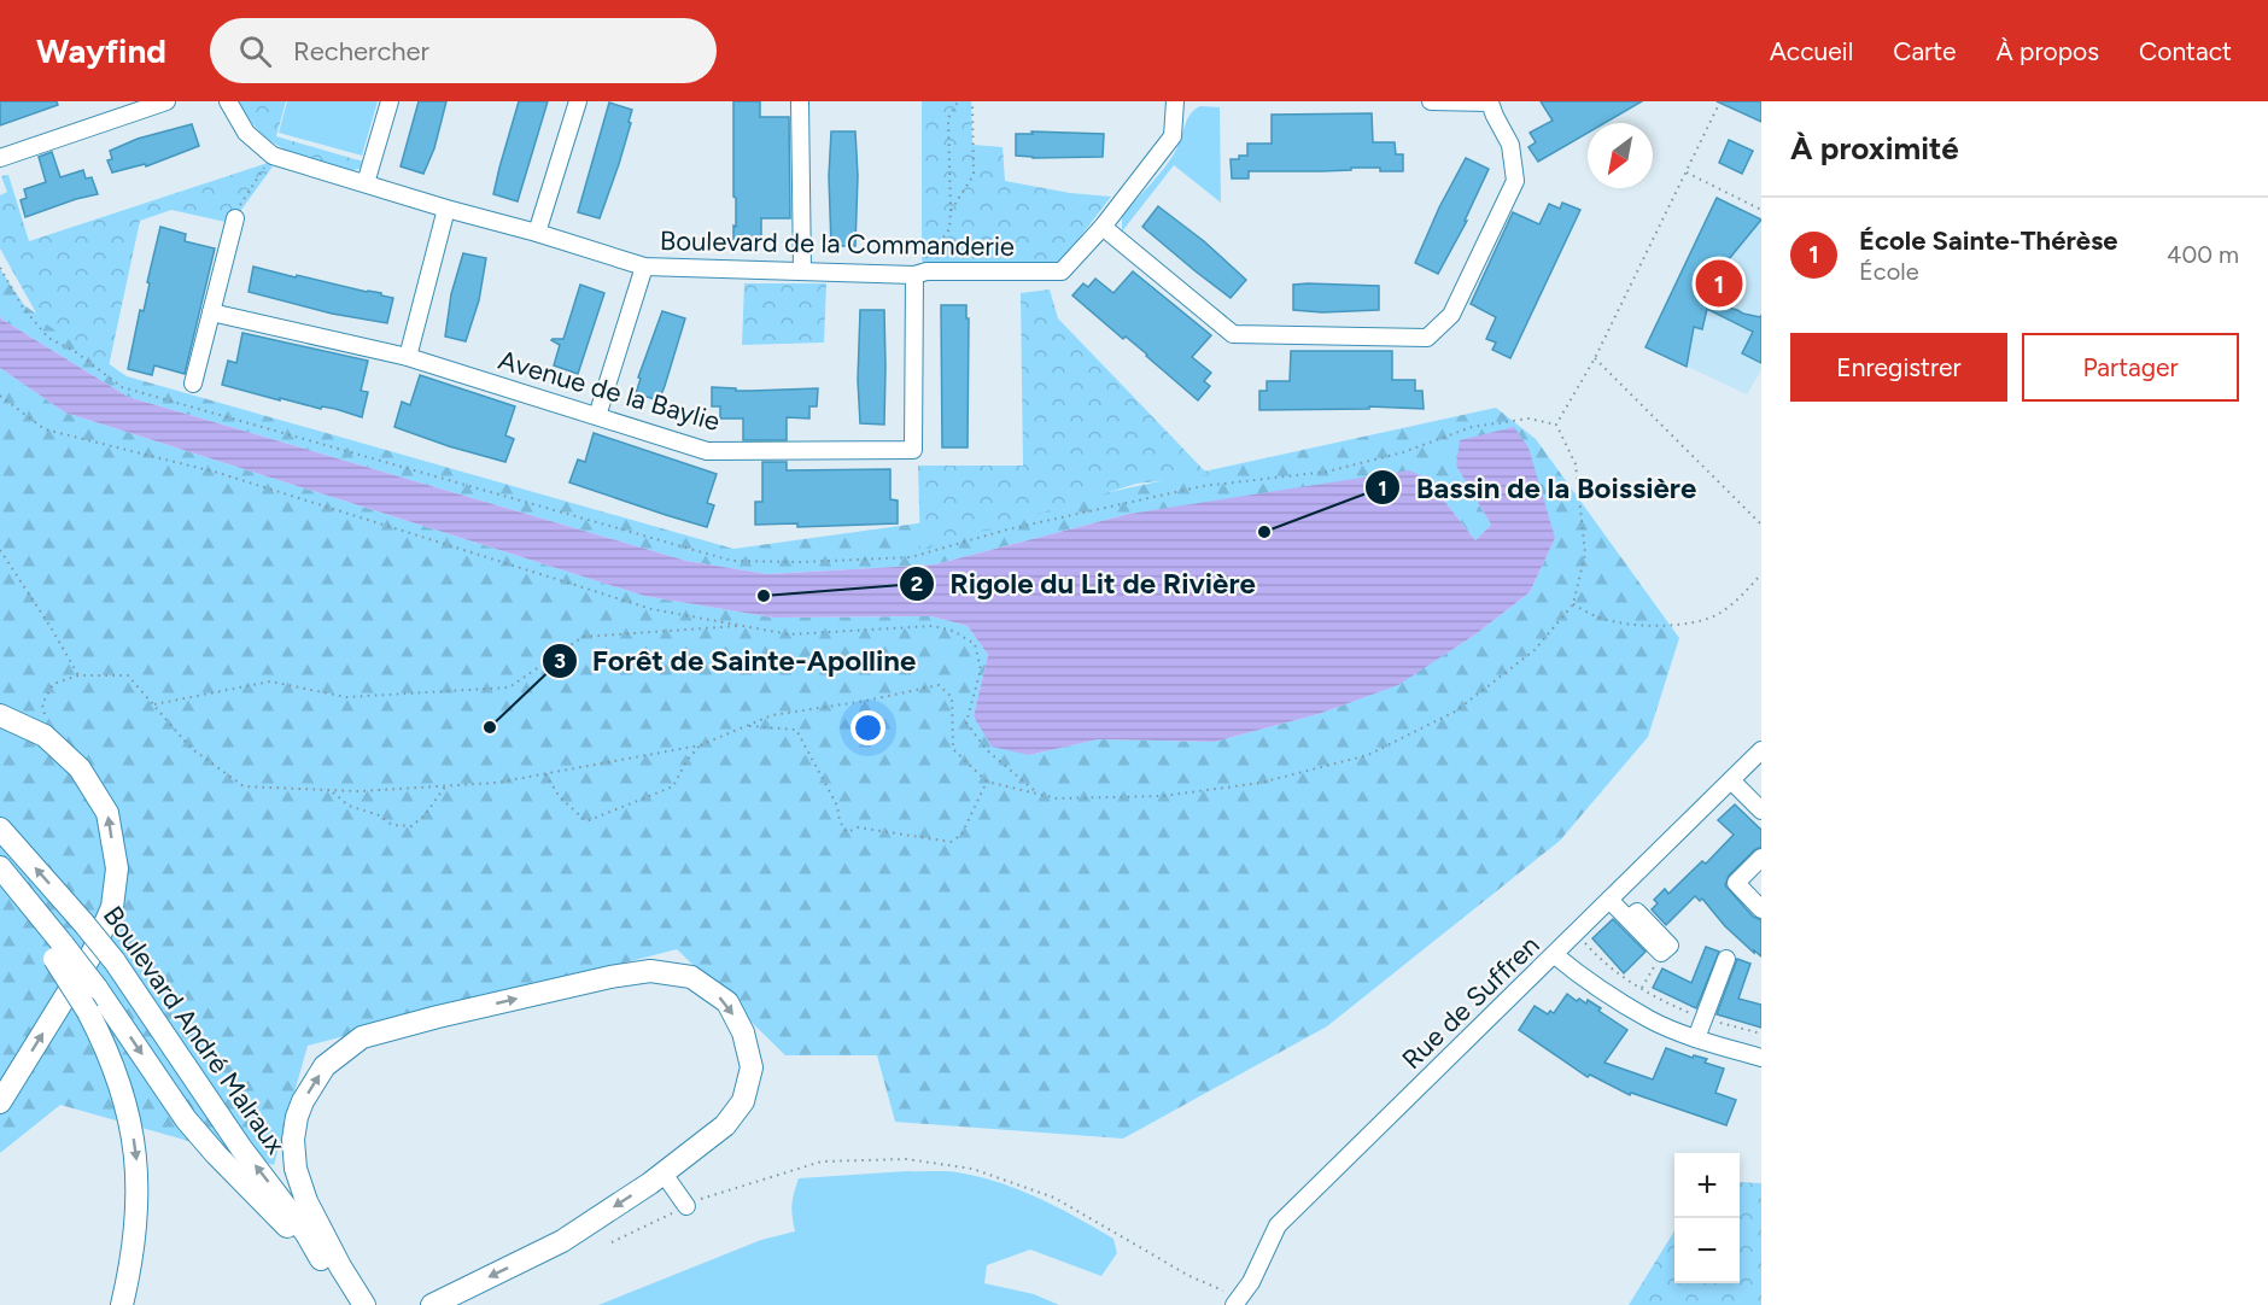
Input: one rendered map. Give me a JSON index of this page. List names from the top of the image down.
{
  "streets": {
    "main road": ["Boulevard André Malraux"],
    "street": ["Boulevard de la Commanderie", "Avenue de la Baylie", "Rue de Suffren"]
  },
  "crossings": [
    ["Boulevard de la Commanderie", "Avenue de la Baylie"]
  ],
  "places": ["Bassin de la Boissière", "Rigole du Lit de Rivière", "Forêt de Sainte-Apolline"],
  "north": "bottom left",
  "page": {
    "header": "Wayfind",
    "search": "Rechercher",
    "nav": [
      "Accueil",
      "Carte",
      "À propos",
      "Contact"
    ],
    "heading": "À proximité",
    "list": [
      {
        "mark": "1",
        "name": "École Sainte-Thérèse",
        "note": "École",
        "value": "400 m"
      }
    ],
    "pins": "1",
    "buttons": ["Enregistrer", "Partager"],
    "map_buttons": ["+", "−"]
  }
}
